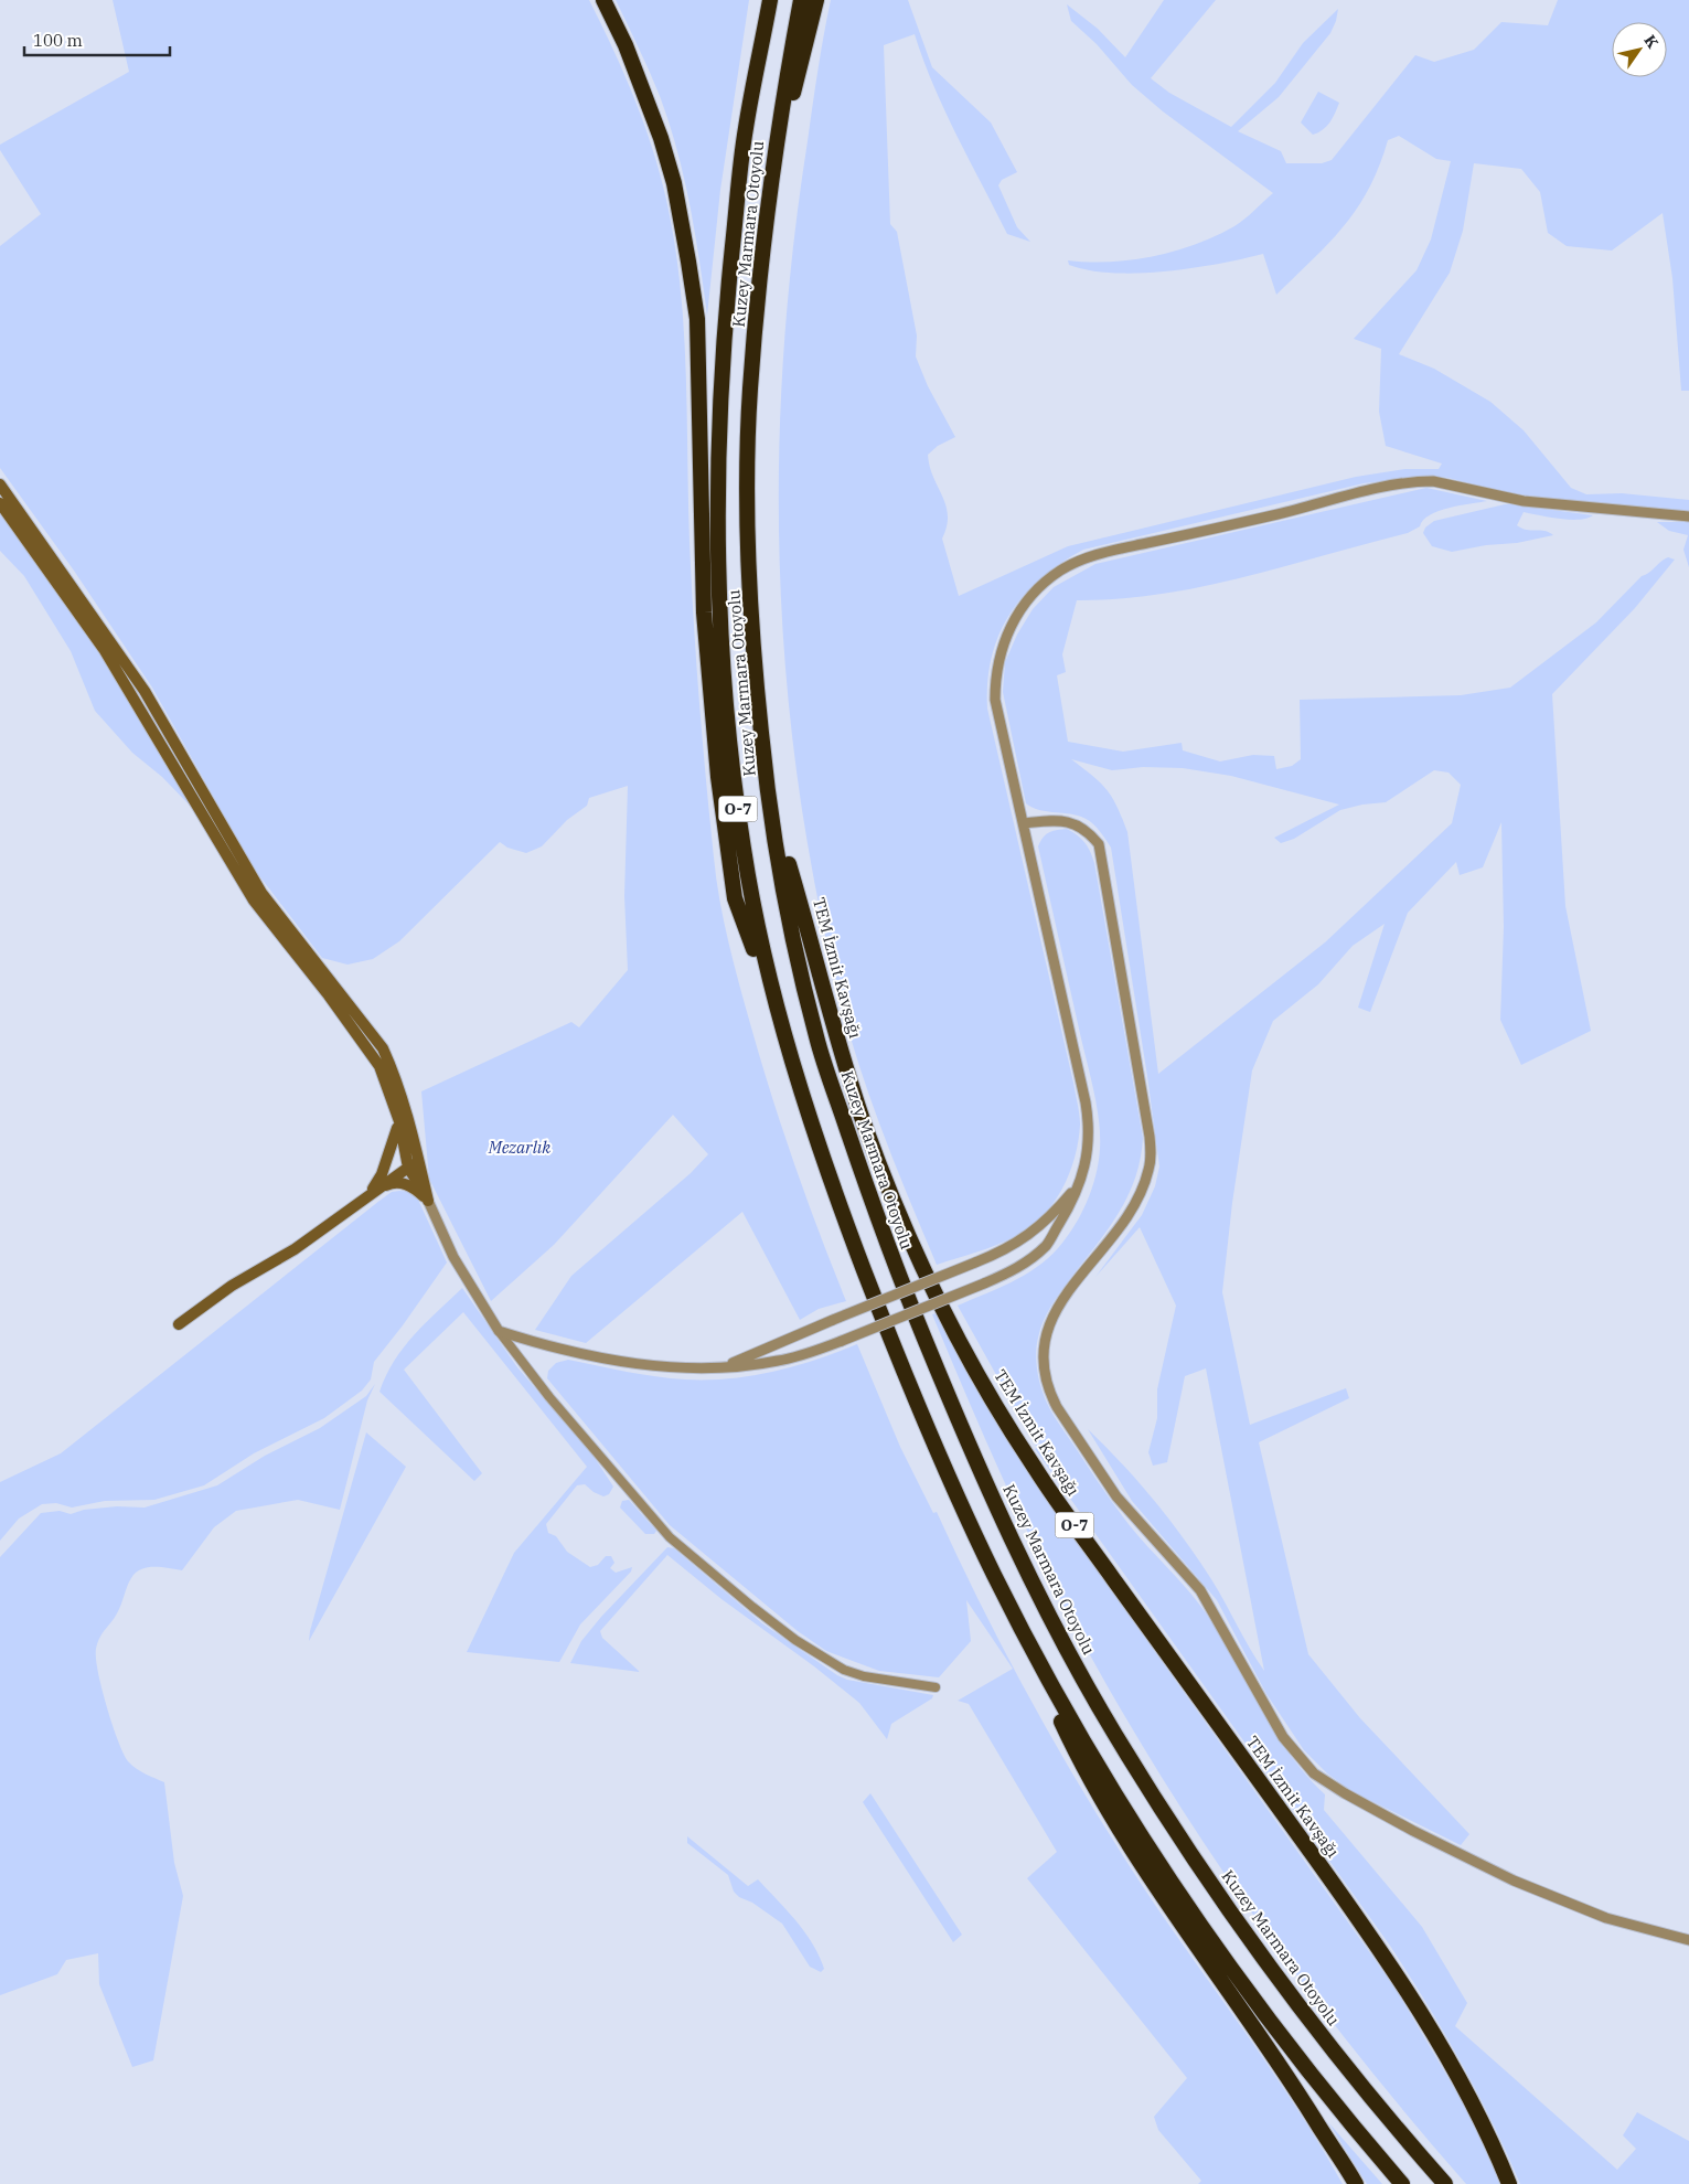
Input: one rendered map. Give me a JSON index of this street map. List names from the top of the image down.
{
  "streets": {
    "highway": ["Kuzey Marmara Otoyolu", "O-7", "TEM İzmit Kavşağı"]
  },
  "crossings": [
    ["Kuzey Marmara Otoyolu", "O-7"],
    ["Kuzey Marmara Otoyolu", "TEM İzmit Kavşağı"]
  ],
  "parks": ["Mezarlık"],
  "scale_bar": "100 m",
  "north": "top right"
}
